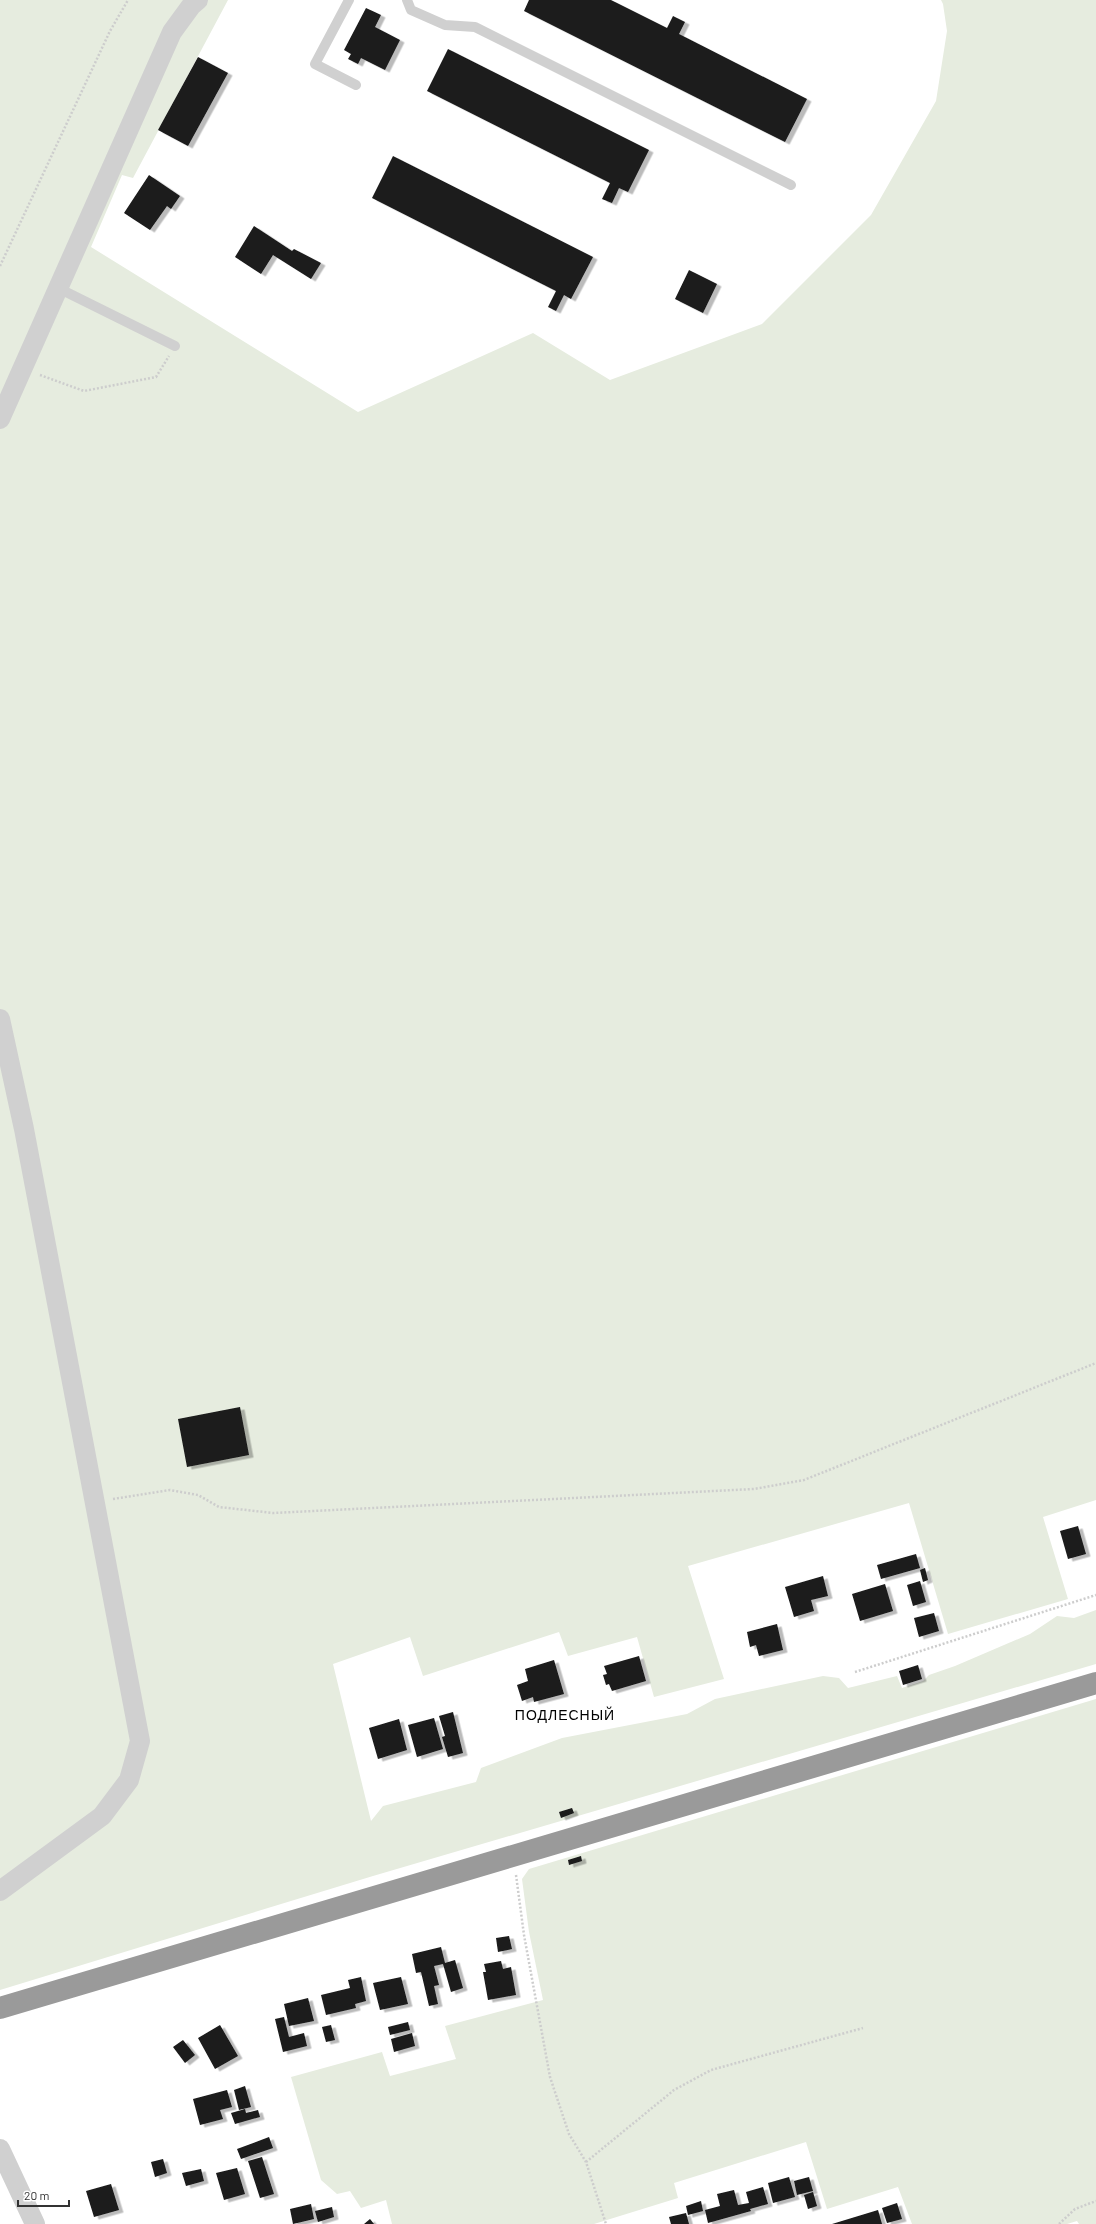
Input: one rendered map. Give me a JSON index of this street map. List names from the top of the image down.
{
  "districts": ["ПОДЛЕСНЫЙ"],
  "scale_bar": "20 m"
}
